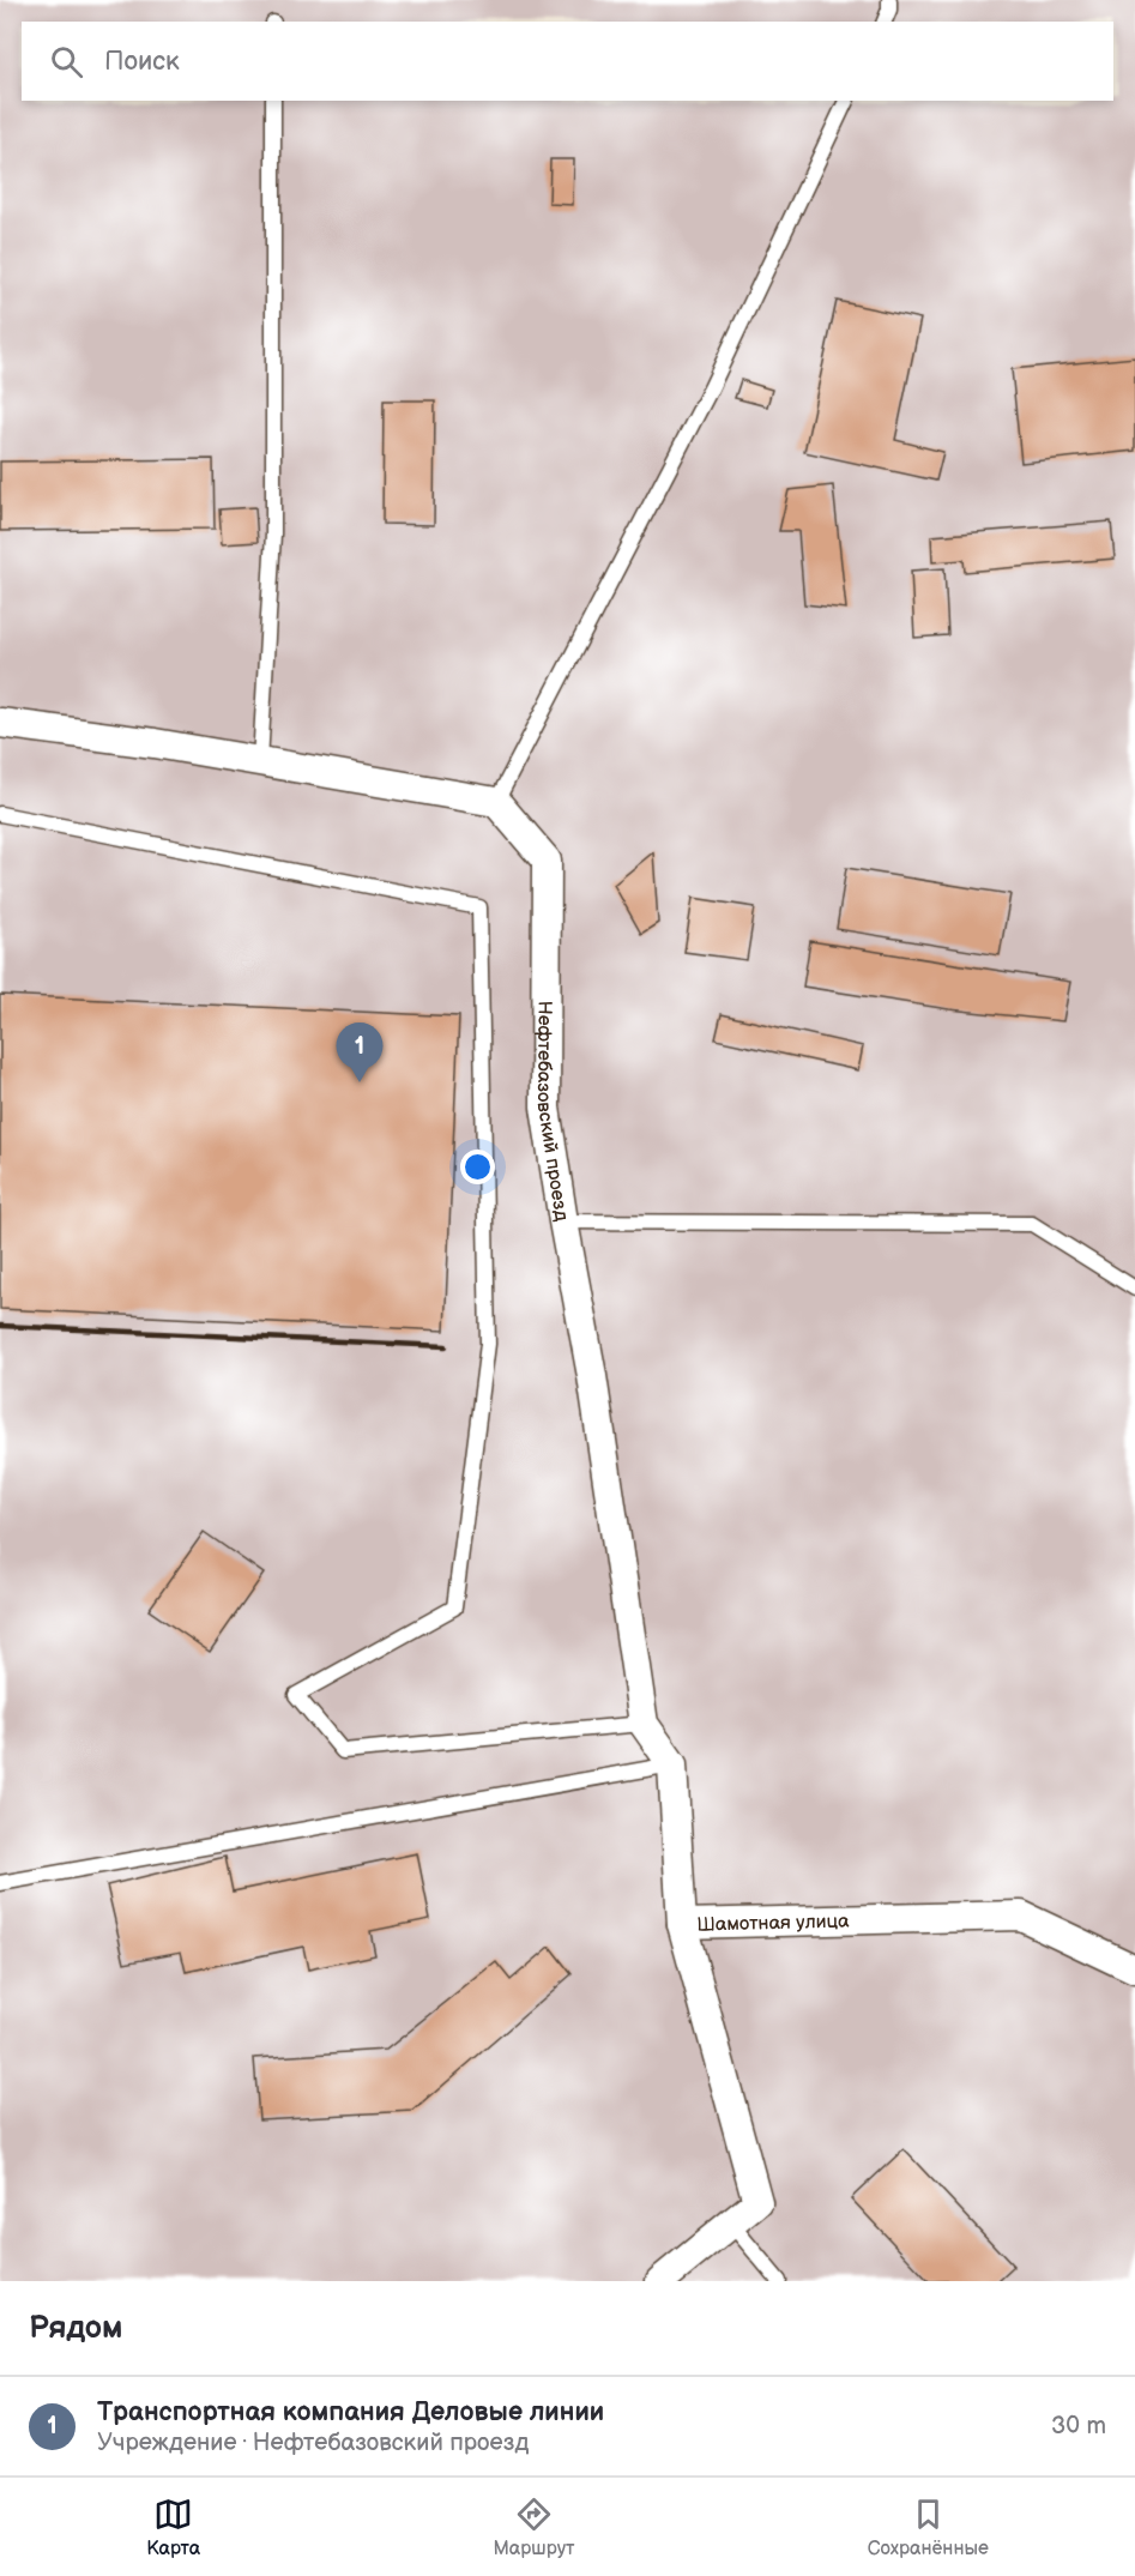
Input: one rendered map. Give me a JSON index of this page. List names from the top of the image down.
{
  "streets": {
    "street": ["Нефтебазовский проезд", "Шамотная улица"]
  },
  "page": {
    "search": "Поиск",
    "pins": "1",
    "heading": "Рядом",
    "list": [
      {
        "mark": "1",
        "name": "Транспортная компания Деловые линии",
        "note": "Учреждение · Нефтебазовский проезд",
        "value": "30 m"
      }
    ],
    "nav": ["Карта", "Маршрут", "Сохранённые"]
  }
}
